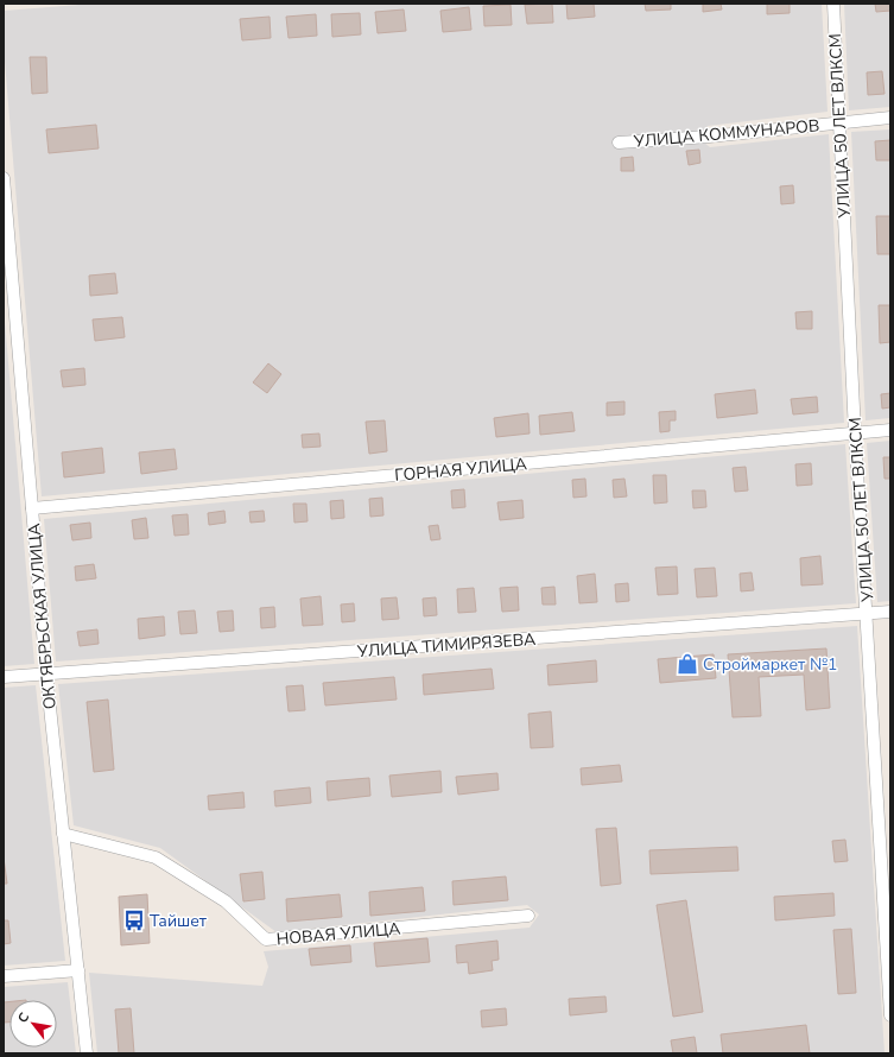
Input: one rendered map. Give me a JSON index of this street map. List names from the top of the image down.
{
  "streets": {
    "street": [
      "УЛИЦА 50 ЛЕТ ВЛКСМ",
      "УЛИЦА КОММУНАРОВ",
      "ГОРНАЯ УЛИЦА",
      "ОКТЯБРЬСКАЯ УЛИЦА",
      "УЛИЦА ТИМИРЯЗЕВА",
      "НОВАЯ УЛИЦА"
    ]
  },
  "crossings": [
    ["УЛИЦА 50 ЛЕТ ВЛКСМ", "УЛИЦА КОММУНАРОВ"],
    ["УЛИЦА 50 ЛЕТ ВЛКСМ", "ГОРНАЯ УЛИЦА"],
    ["УЛИЦА 50 ЛЕТ ВЛКСМ", "УЛИЦА ТИМИРЯЗЕВА"],
    ["ГОРНАЯ УЛИЦА", "ОКТЯБРЬСКАЯ УЛИЦА"],
    ["ОКТЯБРЬСКАЯ УЛИЦА", "УЛИЦА ТИМИРЯЗЕВА"],
    ["ОКТЯБРЬСКАЯ УЛИЦА", "НОВАЯ УЛИЦА"]
  ],
  "places": {
    "shop": ["Строймаркет №1"],
    "bus stop": ["Тайшет"]
  },
  "north": "top left"
}
